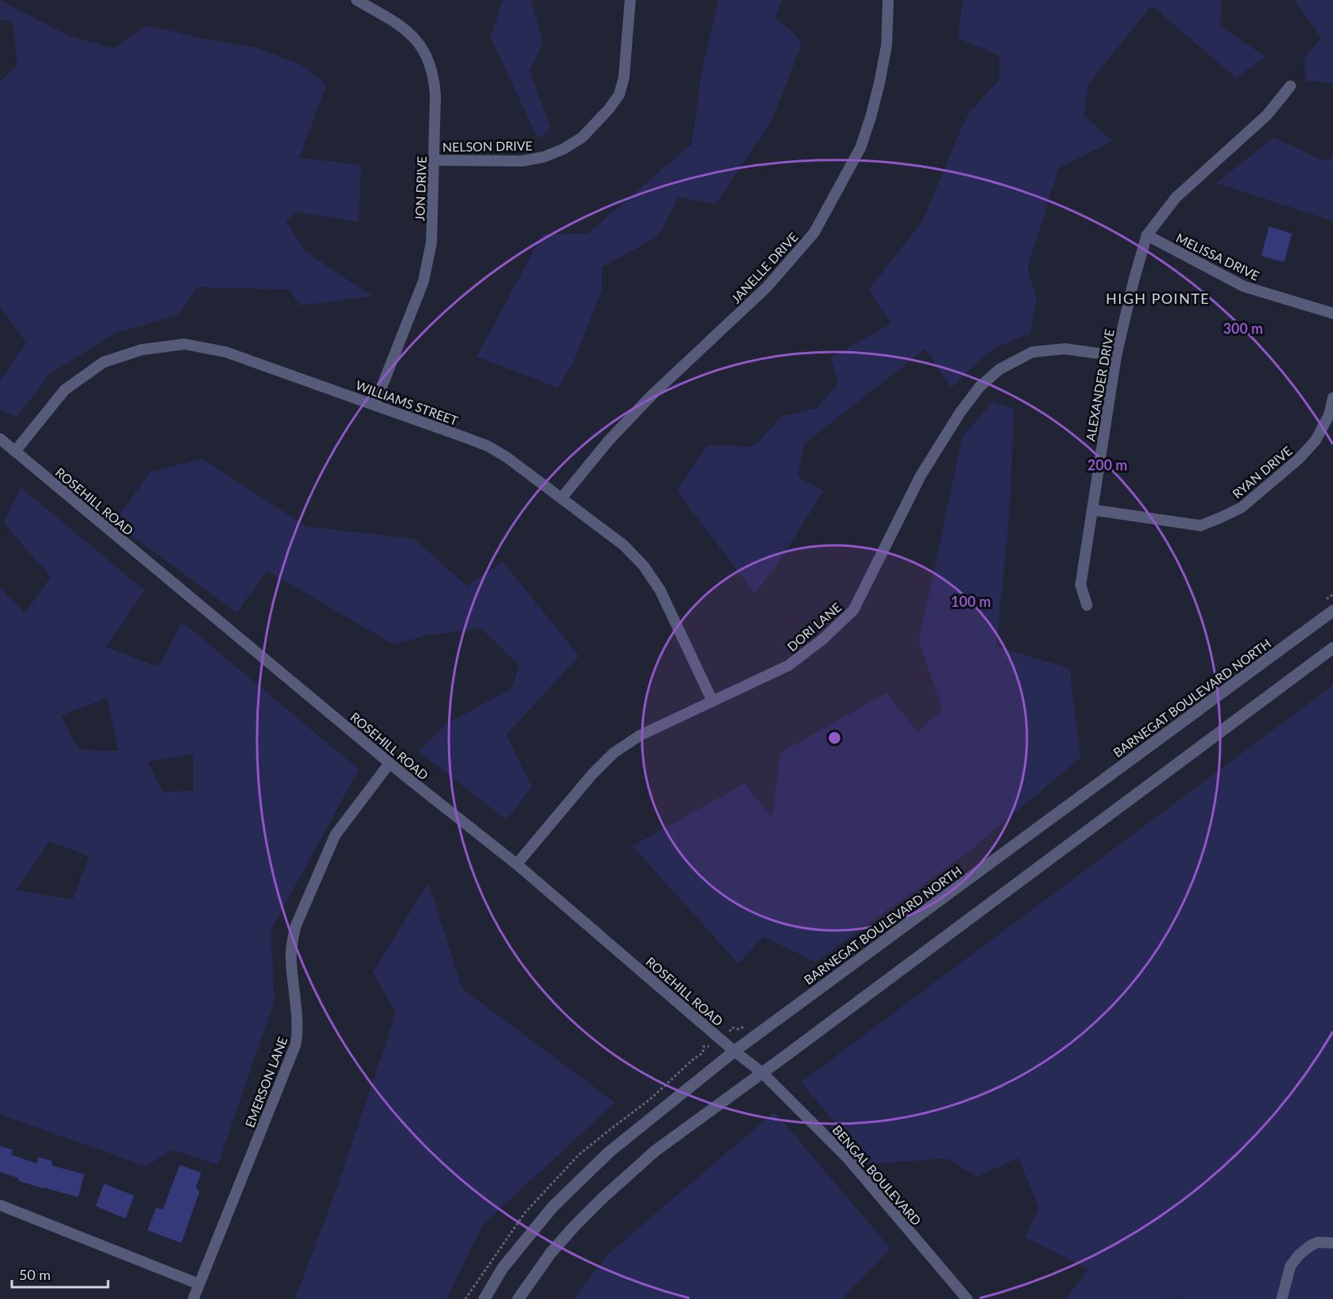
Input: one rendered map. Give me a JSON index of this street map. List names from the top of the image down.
{
  "streets": {
    "street": [
      "NELSON DRIVE",
      "JON DRIVE",
      "MELISSA DRIVE",
      "JANELLE DRIVE",
      "ALEXANDER DRIVE",
      "WILLIAMS STREET",
      "RYAN DRIVE",
      "ROSEHILL ROAD",
      "DORI LANE",
      "BARNEGAT BOULEVARD NORTH",
      "EMERSON LANE",
      "BENGAL BOULEVARD"
    ]
  },
  "crossings": [
    ["NELSON DRIVE", "JON DRIVE"],
    ["JON DRIVE", "WILLIAMS STREET"],
    ["MELISSA DRIVE", "ALEXANDER DRIVE"],
    ["JANELLE DRIVE", "WILLIAMS STREET"],
    ["ALEXANDER DRIVE", "RYAN DRIVE"],
    ["ALEXANDER DRIVE", "DORI LANE"],
    ["WILLIAMS STREET", "ROSEHILL ROAD"],
    ["WILLIAMS STREET", "DORI LANE"],
    ["ROSEHILL ROAD", "DORI LANE"],
    ["ROSEHILL ROAD", "BARNEGAT BOULEVARD NORTH"],
    ["ROSEHILL ROAD", "EMERSON LANE"],
    ["ROSEHILL ROAD", "BENGAL BOULEVARD"]
  ],
  "districts": ["HIGH POINTE"],
  "scale_bar": "50 m",
  "rings": ["300 m", "200 m", "100 m"]
}
